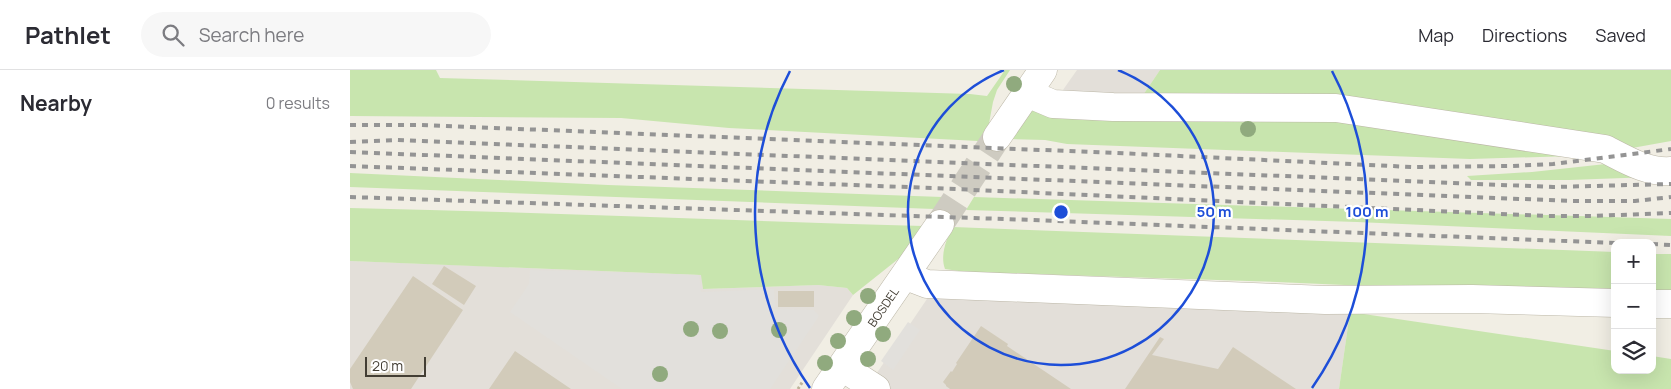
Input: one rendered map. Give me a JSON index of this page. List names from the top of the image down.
{
  "streets": {
    "street": ["BOSDEL"]
  },
  "scale_bar": "20 m",
  "page": {
    "header": "Pathlet",
    "search": "Search here",
    "nav": ["Map", "Directions", "Saved"],
    "heading": ["Nearby", "0 results"],
    "map_buttons": ["+", "−"],
    "scale": "20 m"
  },
  "rings": ["50 m", "100 m"]
}
